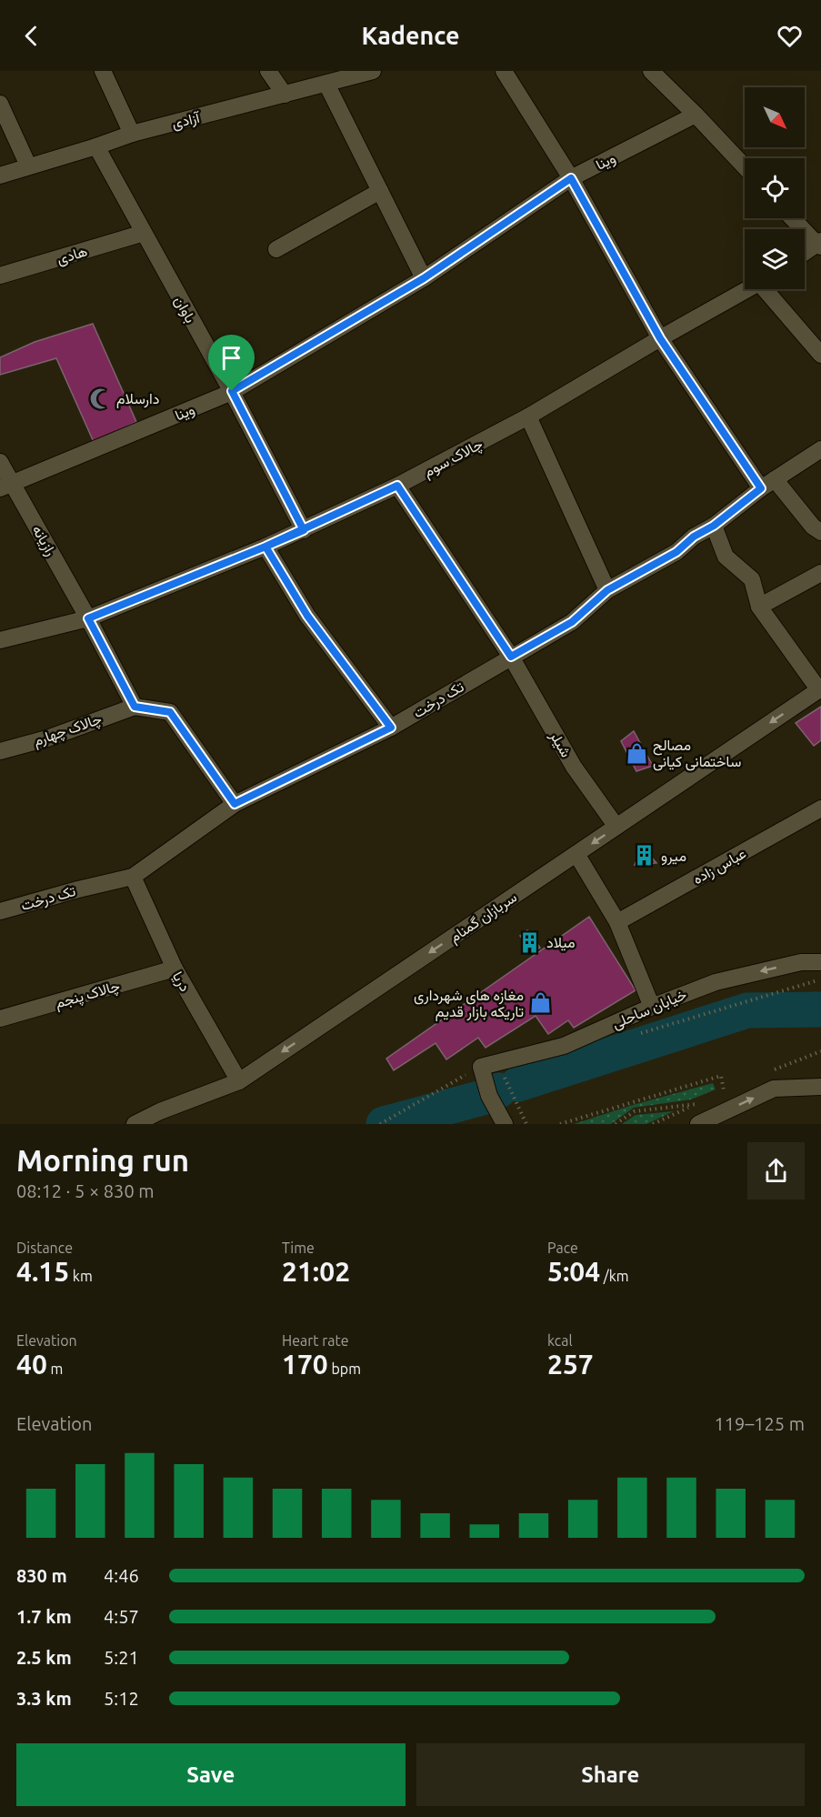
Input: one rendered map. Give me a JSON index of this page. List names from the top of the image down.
{
  "streets": {
    "street": [
      "آزادی",
      "وینا",
      "هادی",
      "باوان",
      "چالاک سوم",
      "رازیانه",
      "تک درخت",
      "چالاک چهارم",
      "شیلر",
      "عباس زاده",
      "سربازان گمنام",
      "دریا",
      "چالاک پنجم",
      "خیابان ساحلی"
    ]
  },
  "crossings": [
    ["آزادی", "باوان"],
    ["وینا", "باوان"],
    ["وینا", "رازیانه"],
    ["هادی", "باوان"],
    ["باوان", "چالاک سوم"],
    ["چالاک سوم", "رازیانه"],
    ["چالاک سوم", "شیلر"],
    ["رازیانه", "چالاک چهارم"],
    ["تک درخت", "شیلر"],
    ["تک درخت", "دریا"],
    ["شیلر", "سربازان گمنام"],
    ["سربازان گمنام", "دریا"],
    ["دریا", "چالاک پنجم"]
  ],
  "one_way": ["سربازان گمنام"],
  "places": {
    "mosque": ["دارسلام"],
    "shop": ["مصالح ساختمانی کیانی", "مغازه های شهرداری تاریکه بازار قدیم"],
    "building": ["میرو", "میلاد"]
  },
  "north": "bottom right",
  "page": {
    "header": "Kadence",
    "heading": ["Morning run", "08:12 · 5 × 830 m"],
    "stats": [
      ["Distance", "4.15 km"],
      ["Time", "21:02"],
      ["Pace", "5:04 /km"],
      ["Elevation", "40 m"],
      ["Heart rate", "170 bpm"],
      ["kcal", "257"]
    ],
    "chart": ["Elevation", "119–125 m"],
    "list": [
      {
        "name": "830 m",
        "note": "4:46"
      },
      {
        "name": "1.7 km",
        "note": "4:57"
      },
      {
        "name": "2.5 km",
        "note": "5:21"
      },
      {
        "name": "3.3 km",
        "note": "5:12"
      }
    ],
    "buttons": ["Save", "Share"]
  }
}
